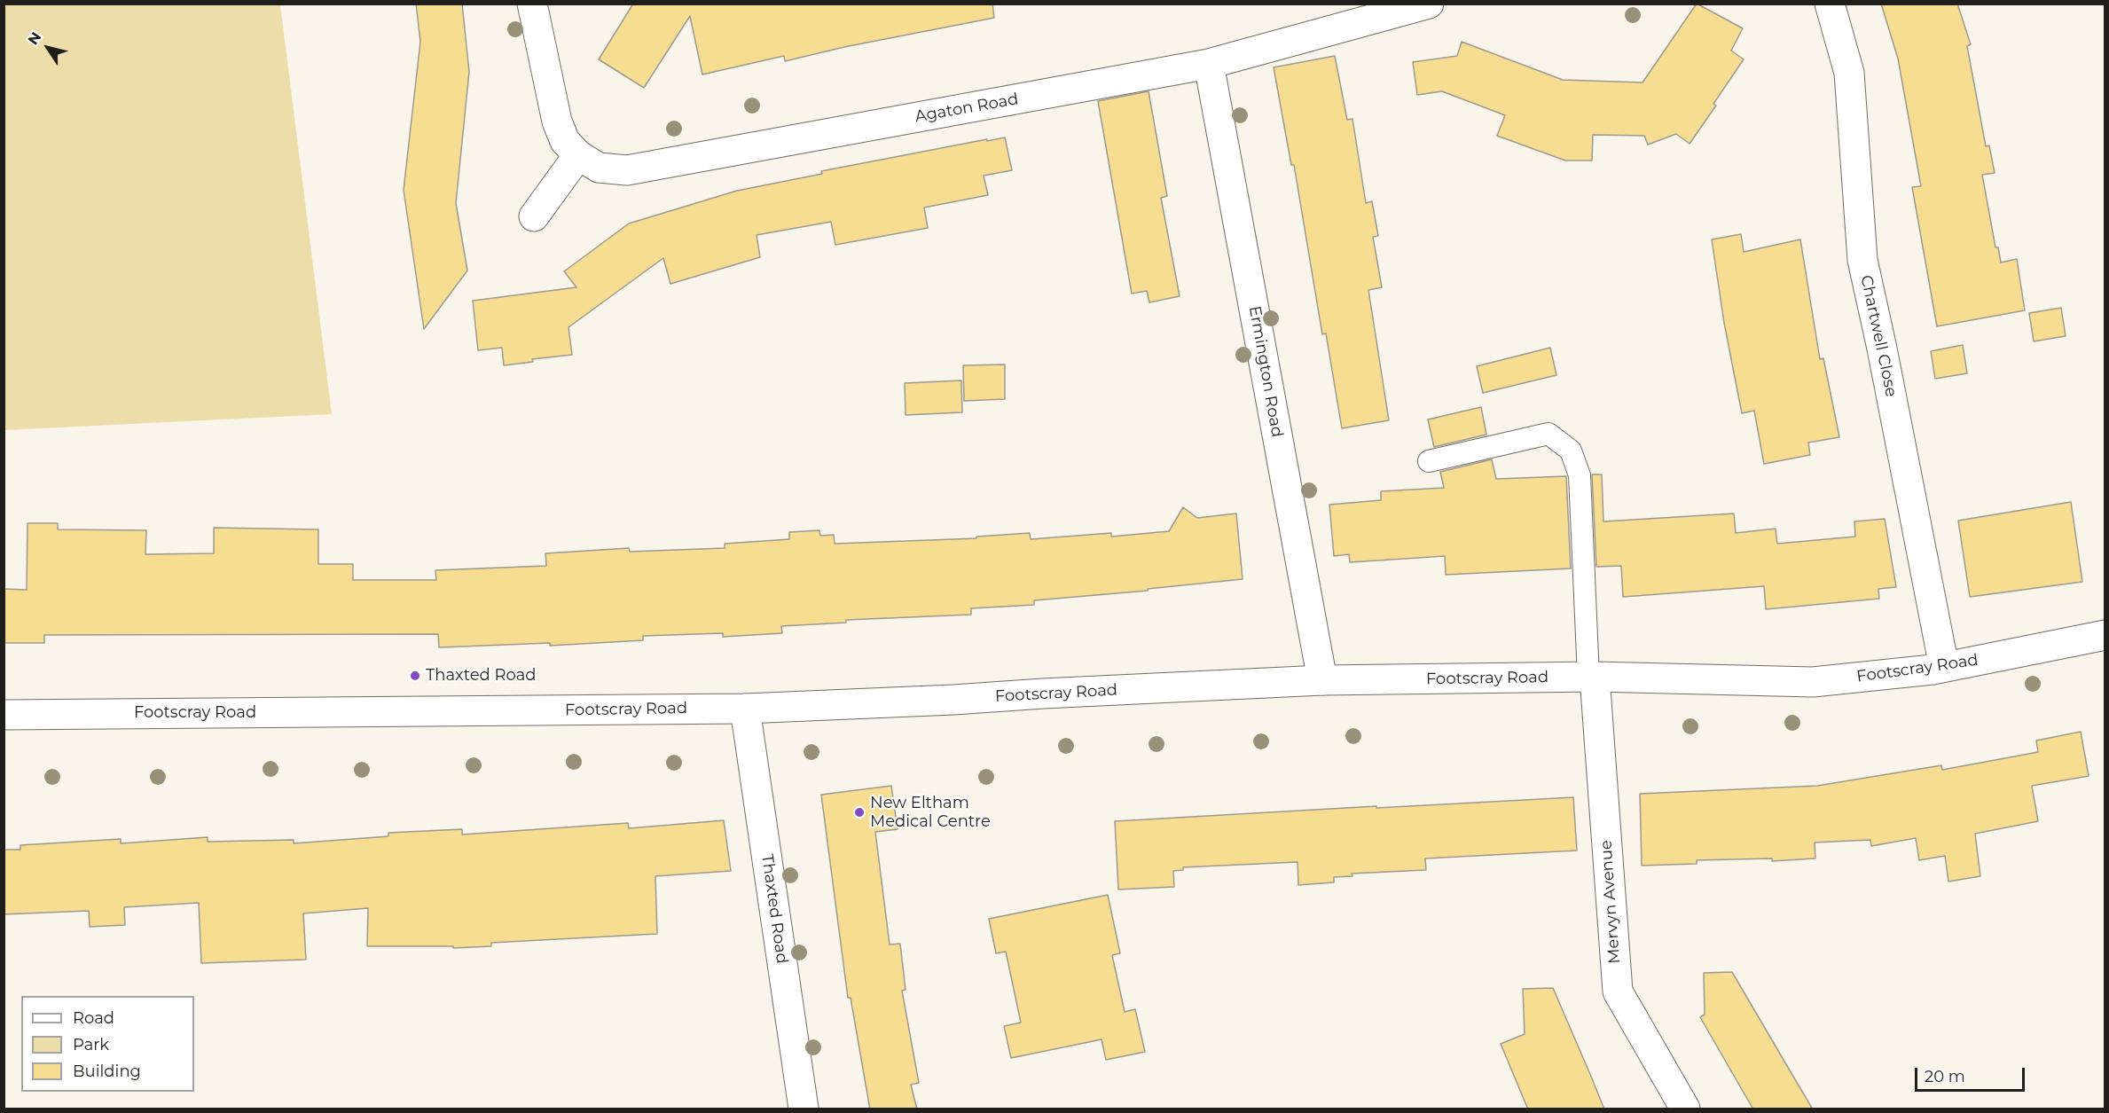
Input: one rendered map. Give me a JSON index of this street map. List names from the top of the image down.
{
  "streets": {
    "street": [
      "Agaton Road",
      "Chartwell Close",
      "Ermington Road",
      "Footscray Road",
      "Mervyn Avenue",
      "Thaxted Road"
    ]
  },
  "crossings": [
    ["Agaton Road", "Ermington Road"],
    ["Chartwell Close", "Footscray Road"],
    ["Ermington Road", "Footscray Road"],
    ["Footscray Road", "Mervyn Avenue"],
    ["Footscray Road", "Thaxted Road"]
  ],
  "places": ["Thaxted Road", "New Eltham Medical Centre"],
  "legend": ["Road", "Park", "Building"],
  "scale_bar": "20 m",
  "north": "top left"
}
